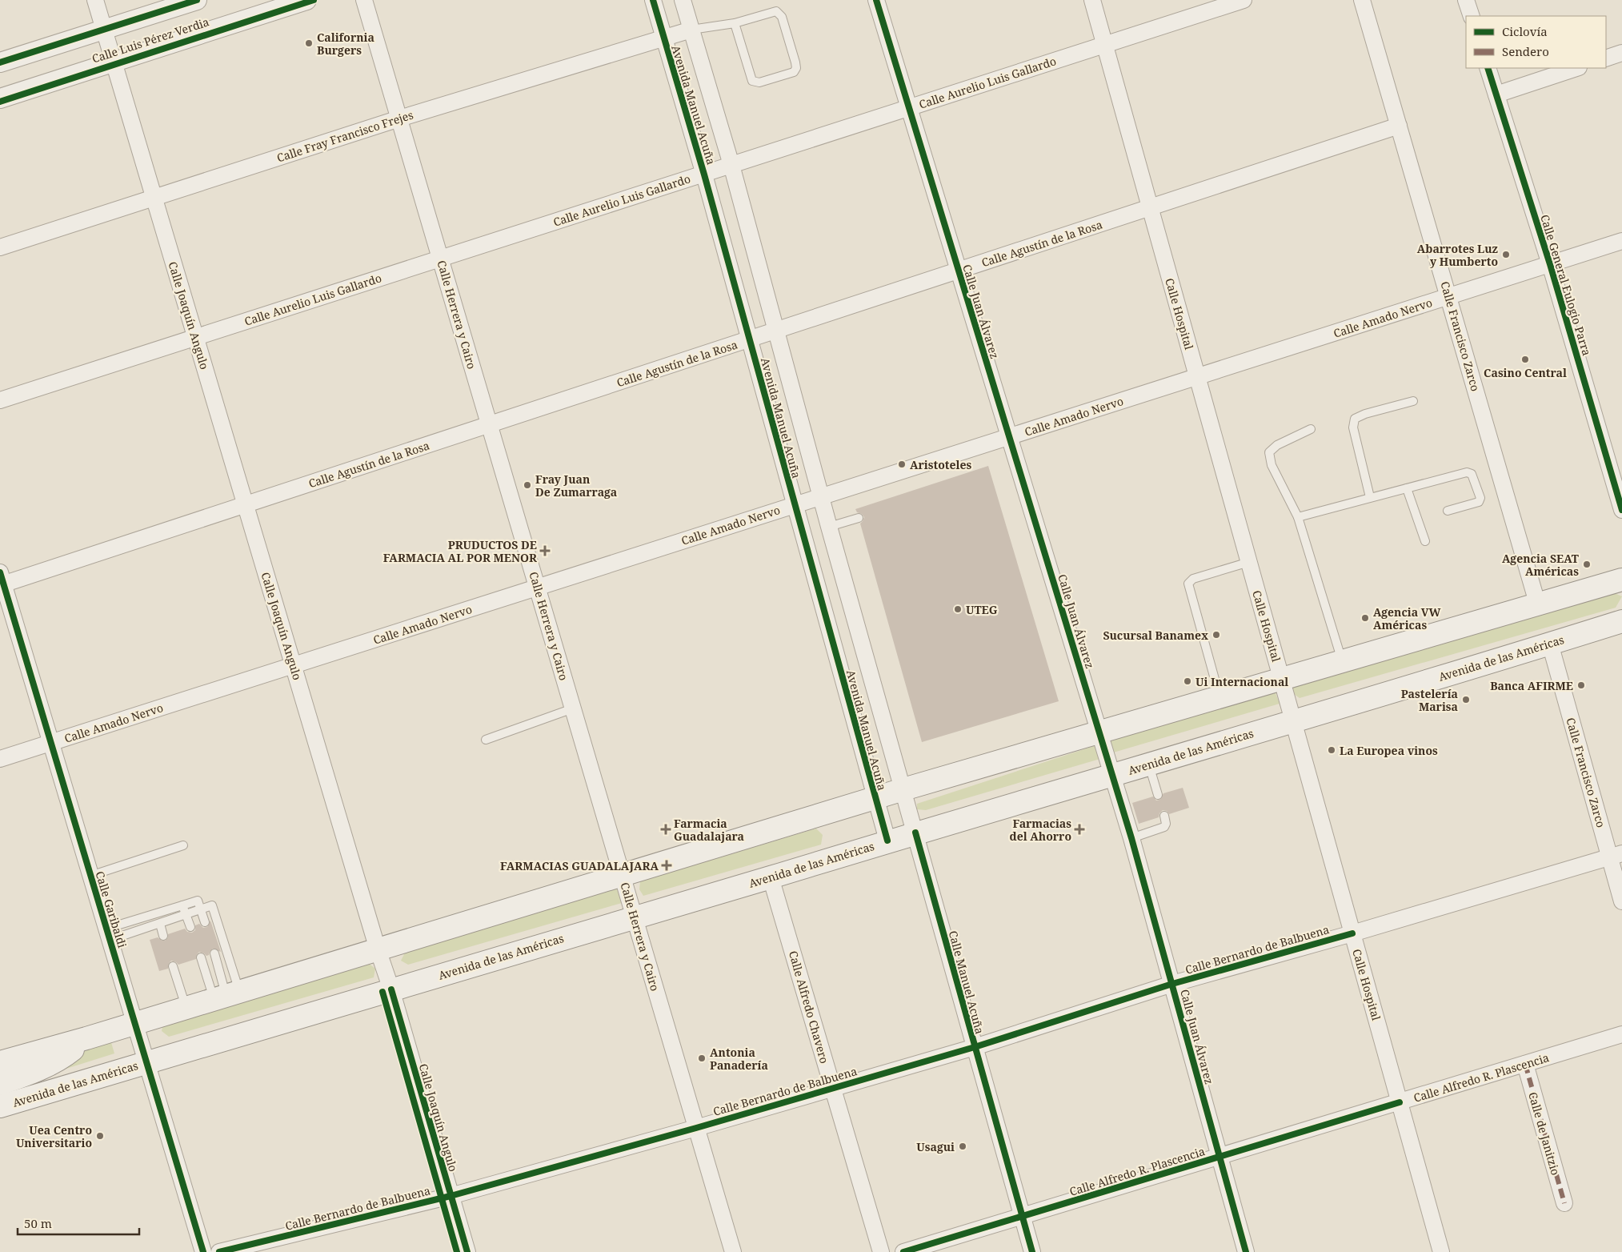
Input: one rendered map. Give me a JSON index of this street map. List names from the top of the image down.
{
  "streets": {
    "main road": ["Avenida de las Américas"],
    "street": [
      "Calle Luis Pérez Verdia",
      "Calle Aurelio Luis Gallardo",
      "Avenida Manuel Acuña",
      "Calle Fray Francisco Frejes",
      "Calle Agustín de la Rosa",
      "Calle General Eulogio Parra",
      "Calle Juan Álvarez",
      "Calle Hospital",
      "Calle Herrera y Cairo",
      "Calle Joaquín Angulo",
      "Calle Amado Nervo",
      "Calle Francisco Zarco",
      "Calle Garibaldi",
      "Calle Bernardo de Balbuena",
      "Calle Manuel Acuña",
      "Calle Alfredo Chavero",
      "Calle Alfredo R. Plascencia",
      "Calle de Janitzio"
    ]
  },
  "crossings": [
    ["Calle Luis Pérez Verdia", "Calle Joaquín Angulo"],
    ["Calle Aurelio Luis Gallardo", "Avenida Manuel Acuña"],
    ["Calle Aurelio Luis Gallardo", "Calle Juan Álvarez"],
    ["Calle Aurelio Luis Gallardo", "Calle Hospital"],
    ["Calle Aurelio Luis Gallardo", "Calle Herrera y Cairo"],
    ["Calle Aurelio Luis Gallardo", "Calle Joaquín Angulo"],
    ["Avenida Manuel Acuña", "Calle Fray Francisco Frejes"],
    ["Avenida Manuel Acuña", "Calle Agustín de la Rosa"],
    ["Avenida Manuel Acuña", "Calle Amado Nervo"],
    ["Avenida Manuel Acuña", "Avenida de las Américas"],
    ["Avenida Manuel Acuña", "Calle Manuel Acuña"],
    ["Calle Fray Francisco Frejes", "Calle Herrera y Cairo"],
    ["Calle Fray Francisco Frejes", "Calle Joaquín Angulo"],
    ["Calle Agustín de la Rosa", "Calle Juan Álvarez"],
    ["Calle Agustín de la Rosa", "Calle Hospital"],
    ["Calle Agustín de la Rosa", "Calle Herrera y Cairo"],
    ["Calle Agustín de la Rosa", "Calle Joaquín Angulo"],
    ["Calle Agustín de la Rosa", "Calle Francisco Zarco"],
    ["Calle Agustín de la Rosa", "Calle Garibaldi"],
    ["Calle General Eulogio Parra", "Calle Amado Nervo"],
    ["Calle Juan Álvarez", "Calle Amado Nervo"],
    ["Calle Juan Álvarez", "Avenida de las Américas"],
    ["Calle Juan Álvarez", "Calle Bernardo de Balbuena"],
    ["Calle Juan Álvarez", "Calle Alfredo R. Plascencia"],
    ["Calle Hospital", "Calle Amado Nervo"],
    ["Calle Hospital", "Avenida de las Américas"],
    ["Calle Hospital", "Calle Bernardo de Balbuena"],
    ["Calle Hospital", "Calle Alfredo R. Plascencia"],
    ["Calle Herrera y Cairo", "Calle Amado Nervo"],
    ["Calle Herrera y Cairo", "Avenida de las Américas"],
    ["Calle Herrera y Cairo", "Calle Bernardo de Balbuena"],
    ["Calle Joaquín Angulo", "Calle Amado Nervo"],
    ["Calle Joaquín Angulo", "Avenida de las Américas"],
    ["Calle Joaquín Angulo", "Calle Bernardo de Balbuena"],
    ["Calle Amado Nervo", "Calle Francisco Zarco"],
    ["Calle Amado Nervo", "Calle Garibaldi"],
    ["Calle Francisco Zarco", "Avenida de las Américas"],
    ["Calle Francisco Zarco", "Calle Bernardo de Balbuena"],
    ["Avenida de las Américas", "Calle Garibaldi"],
    ["Avenida de las Américas", "Calle Manuel Acuña"],
    ["Avenida de las Américas", "Calle Alfredo Chavero"],
    ["Calle Bernardo de Balbuena", "Calle Manuel Acuña"],
    ["Calle Bernardo de Balbuena", "Calle Alfredo Chavero"],
    ["Calle Manuel Acuña", "Calle Alfredo R. Plascencia"],
    ["Calle Alfredo R. Plascencia", "Calle de Janitzio"]
  ],
  "places": {
    "other": [
      "California Burgers",
      "Abarrotes Luz y Humberto",
      "Casino Central",
      "Aristoteles",
      "Fray Juan De Zumarraga",
      "Agencia SEAT Américas",
      "UTEG",
      "Agencia VW Américas",
      "Sucursal Banamex",
      "Ui Internacional",
      "Banca AFIRME",
      "Pastelería Marisa",
      "La Europea vinos",
      "Antonia Panadería",
      "Uea Centro Universitario",
      "Usagui"
    ],
    "health": [
      "PRUDUCTOS DE FARMACIA AL POR MENOR",
      "Farmacia Guadalajara",
      "Farmacias del Ahorro",
      "FARMACIAS GUADALAJARA"
    ]
  },
  "legend": ["Ciclovía", "Sendero"],
  "scale_bar": "50 m"
}
